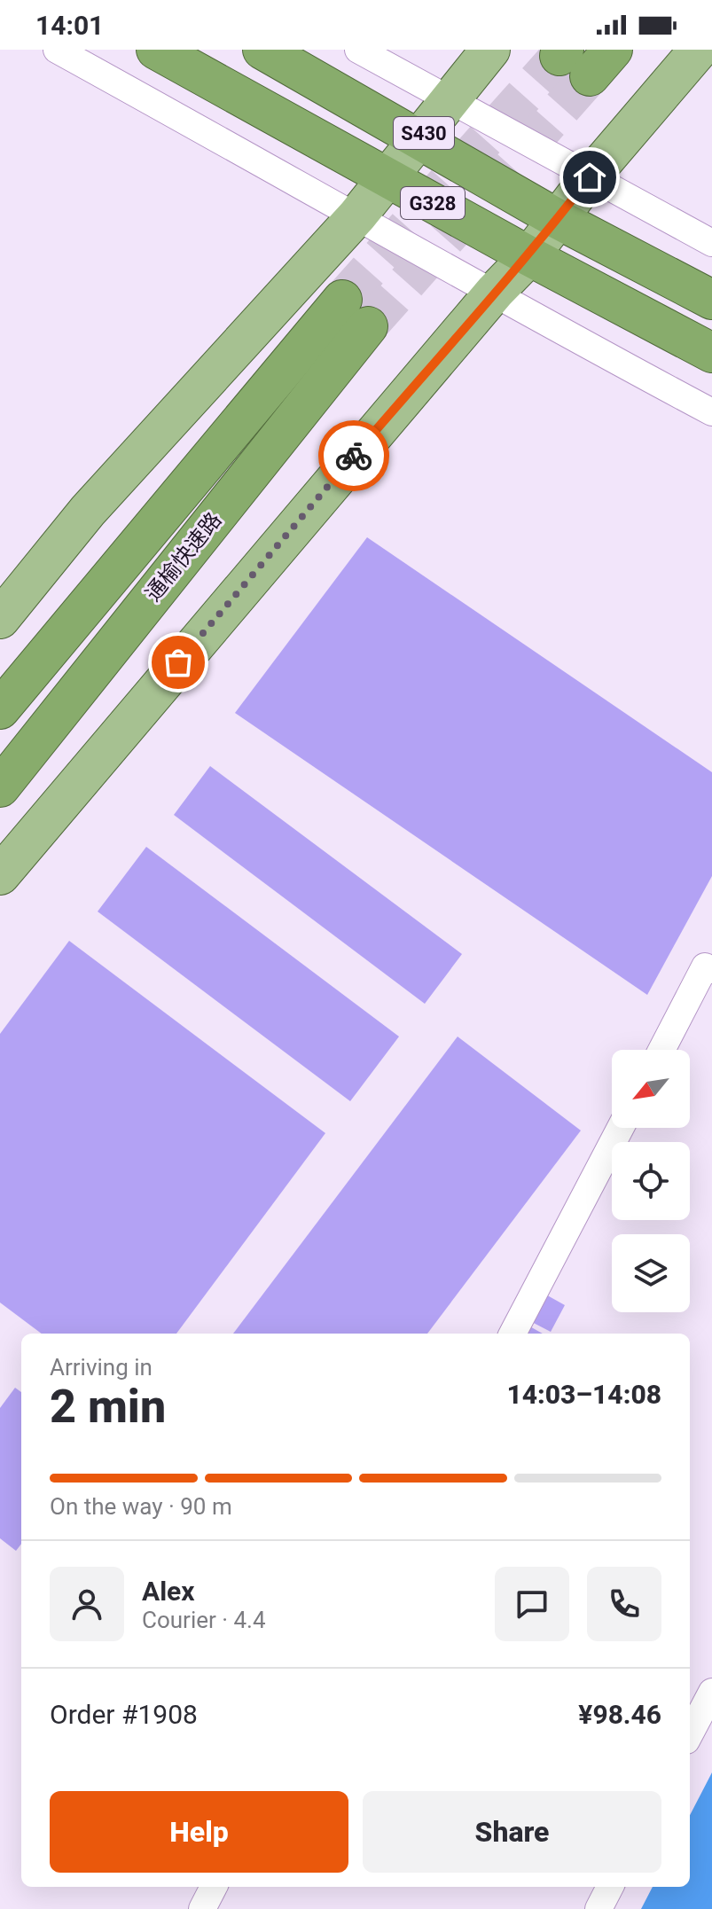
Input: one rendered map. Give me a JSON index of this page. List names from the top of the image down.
{
  "streets": {
    "highway": ["G328", "通榆快速路"],
    "main road": ["S430"]
  },
  "crossings": [
    ["S430", "G328"]
  ],
  "north": "bottom left",
  "page": {
    "status": "14:01",
    "heading": ["2 min", "Arriving in", "14:03–14:08"],
    "panel": [
      "Alex",
      "Courier · 4.4",
      "Order #1908",
      "¥98.46"
    ],
    "bar": "On the way · 90 m",
    "buttons": ["Help", "Share"]
  }
}
